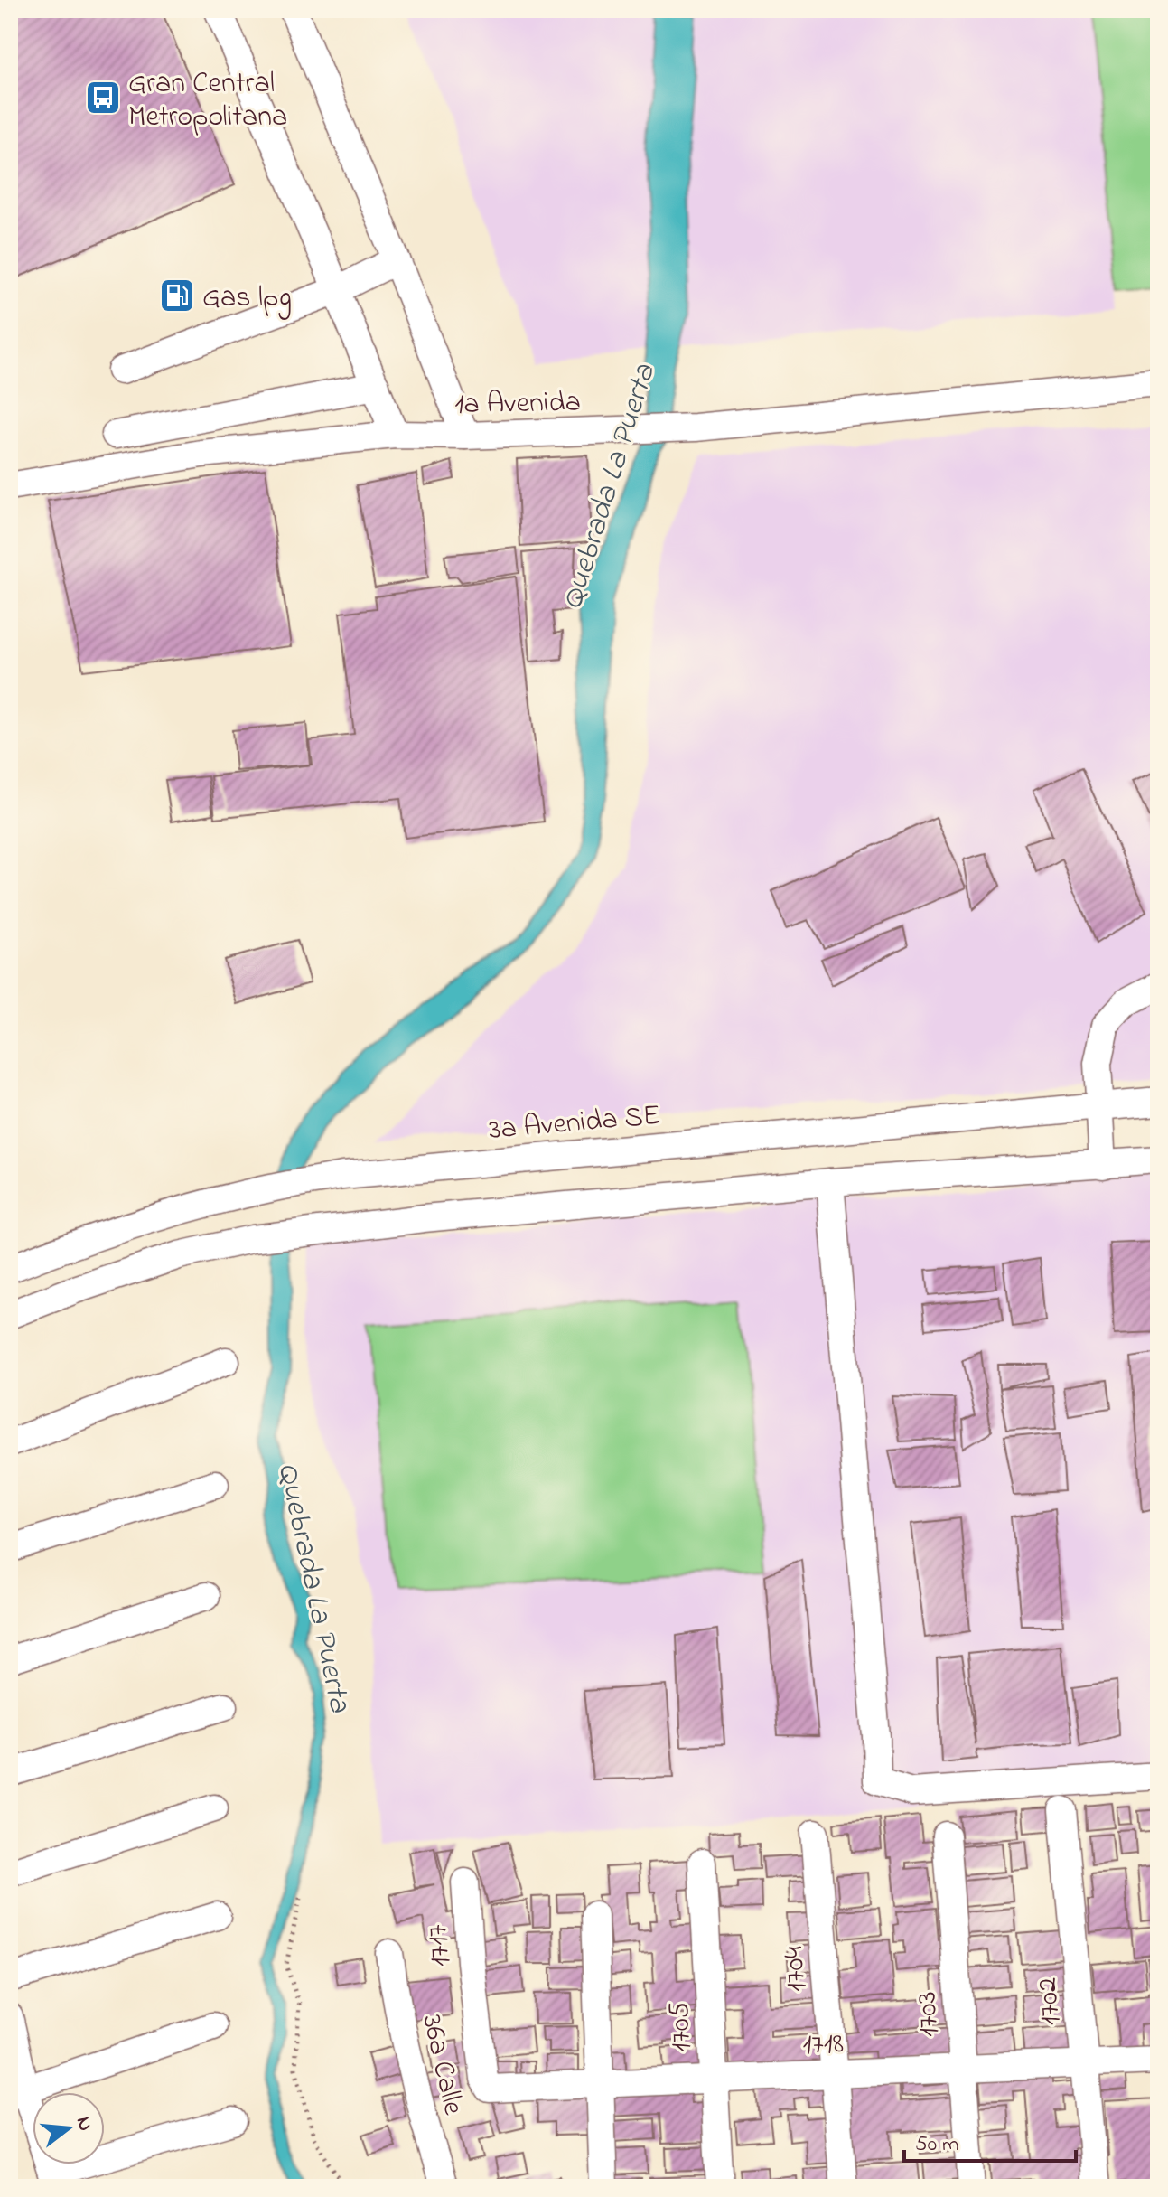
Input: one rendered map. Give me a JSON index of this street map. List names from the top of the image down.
{
  "streets": {
    "street": [
      "1a Avenida",
      "3a Avenida SE",
      "1717",
      "1704",
      "1702",
      "1703",
      "1705",
      "1718",
      "36a Calle"
    ]
  },
  "crossings": [
    ["1717", "1718"],
    ["1704", "1718"],
    ["1702", "1718"],
    ["1703", "1718"],
    ["1705", "1718"]
  ],
  "water": ["Quebrada La Puerta"],
  "places": {
    "bus stop": ["Gran Central Metropolitana"],
    "fuel station": ["Gas lpg"]
  },
  "scale_bar": "50 m",
  "north": "right"
}
